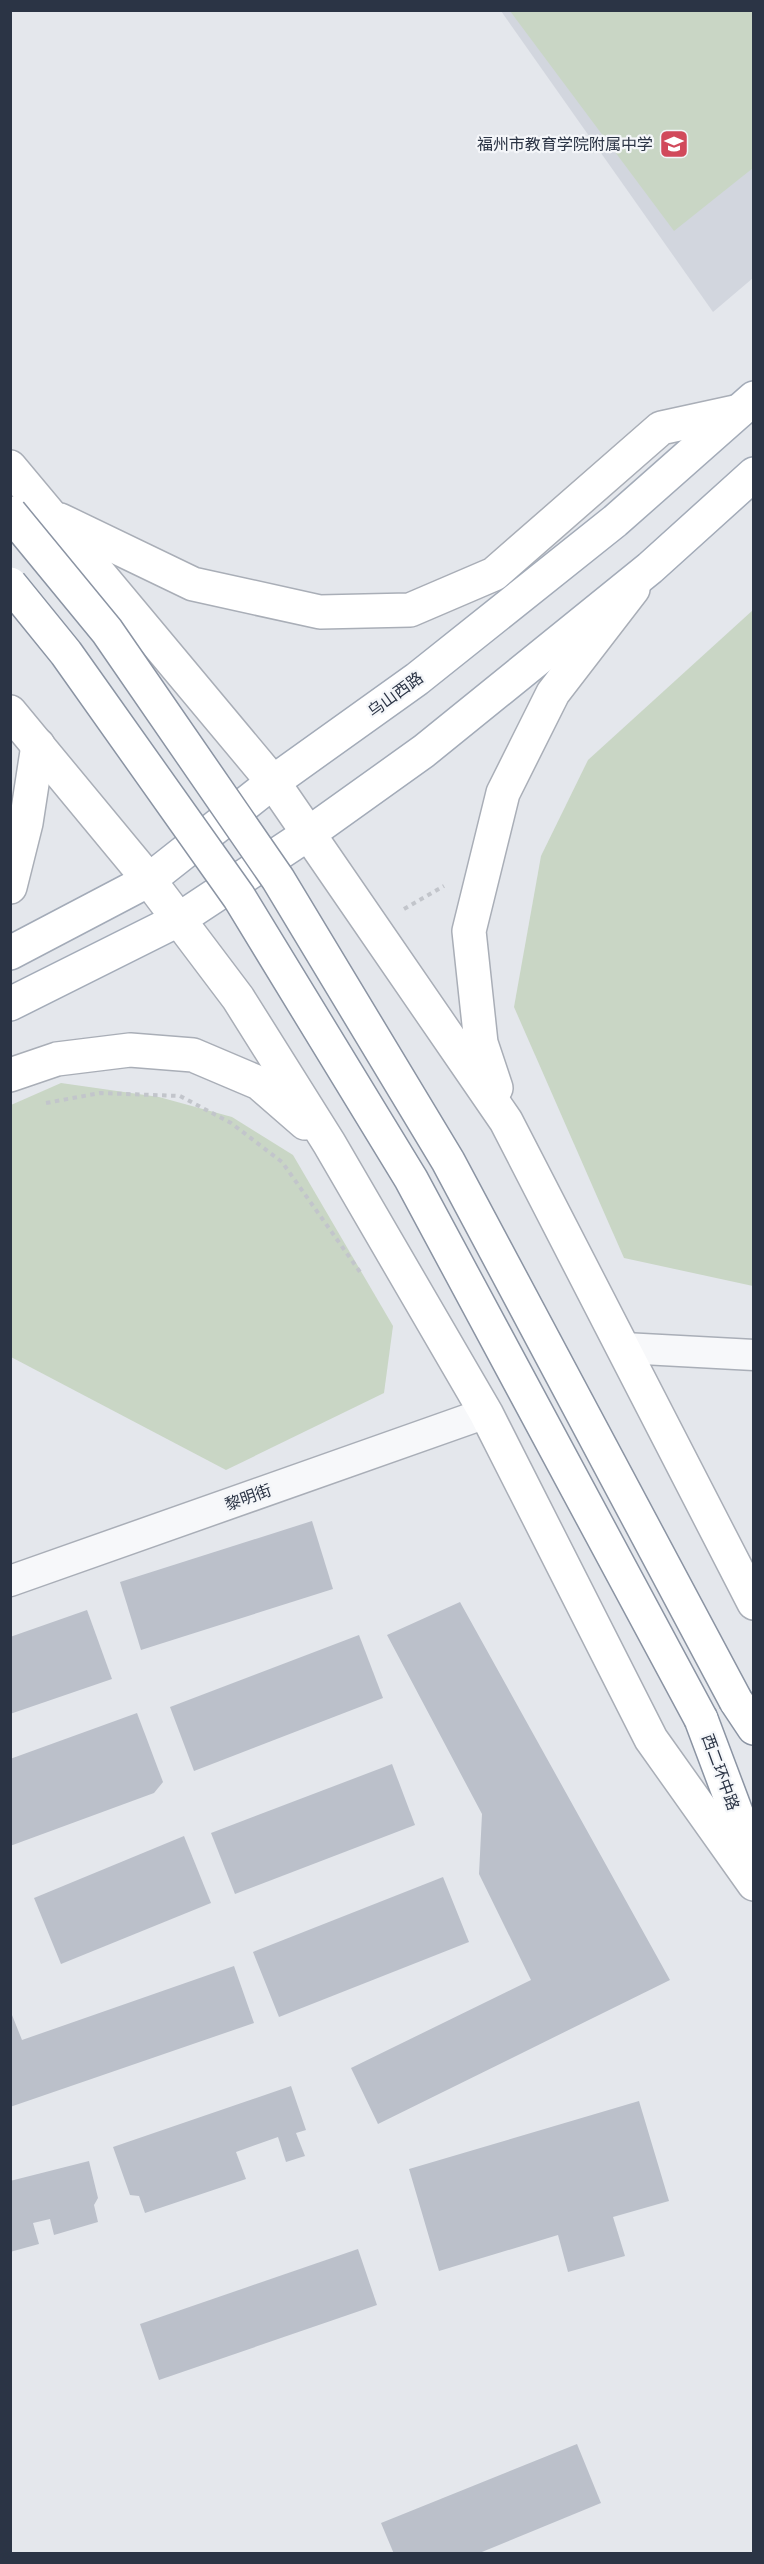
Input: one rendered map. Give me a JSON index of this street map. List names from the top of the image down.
{
  "streets": {
    "main road": ["乌山西路", "西二环中路"],
    "street": ["黎明街"]
  },
  "places": {
    "school or university": ["福州市教育学院附属中学"]
  }
}
